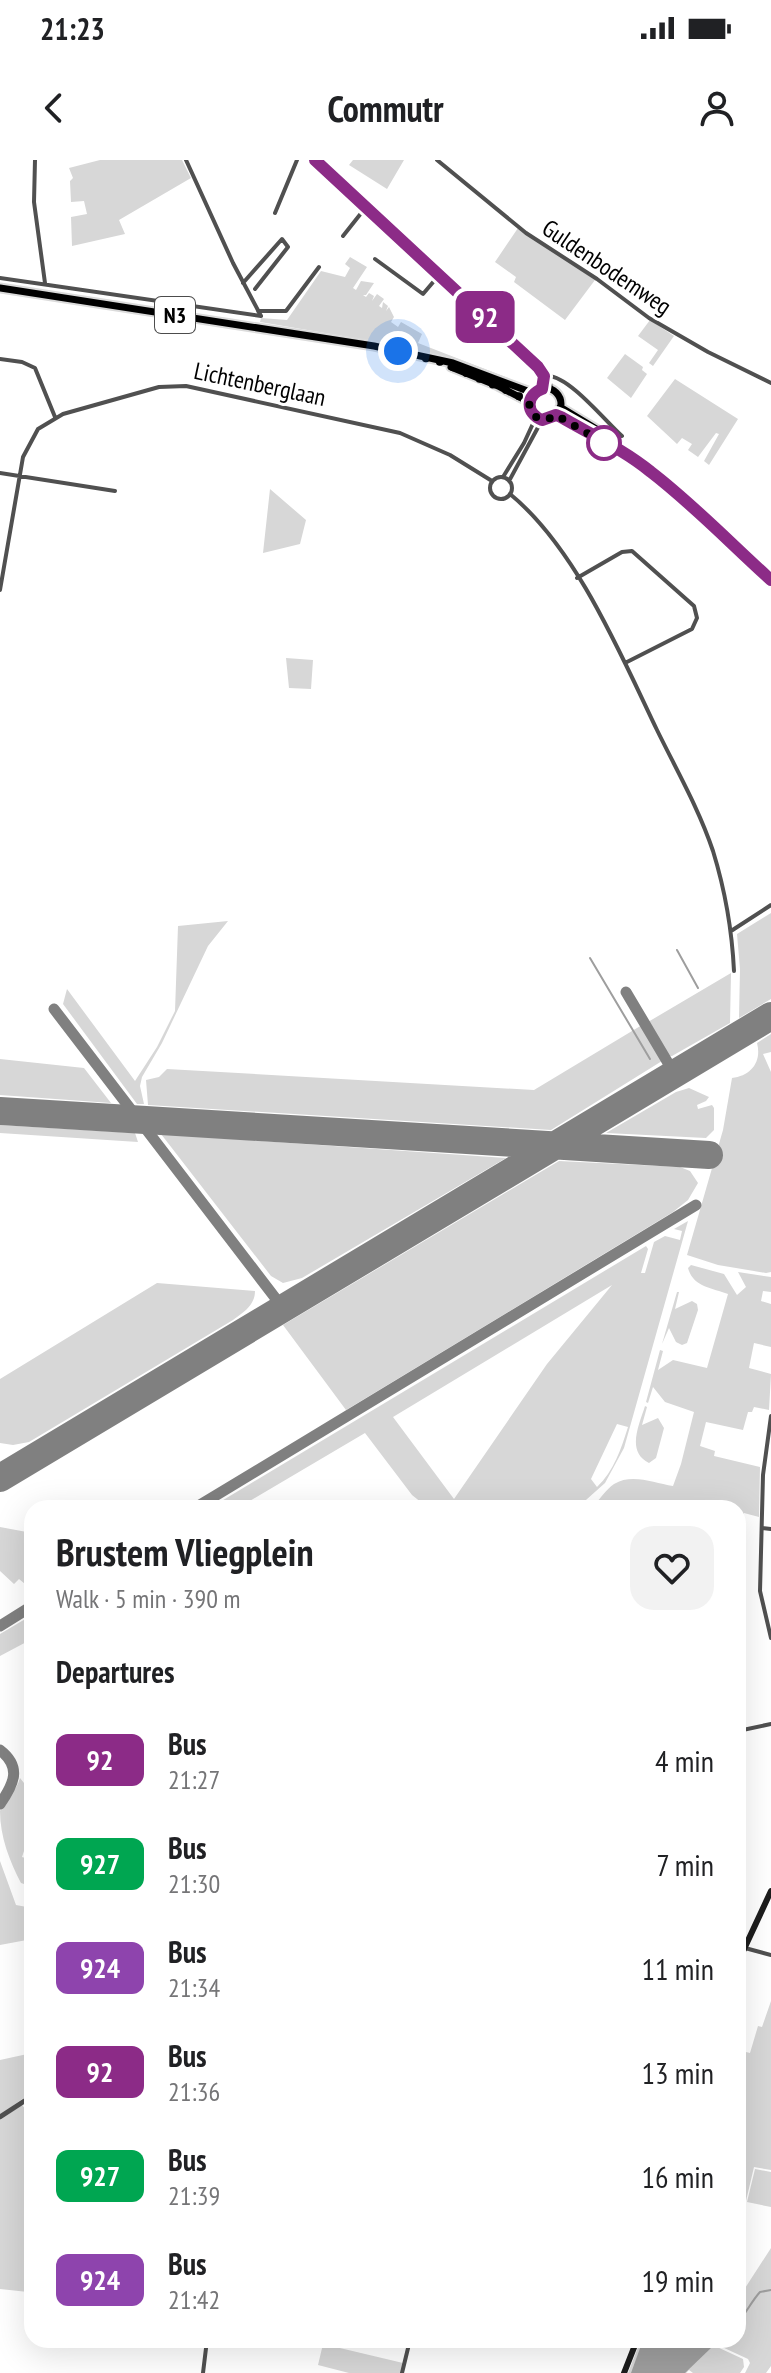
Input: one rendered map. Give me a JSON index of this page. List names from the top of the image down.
{
  "streets": {
    "main road": ["N3"],
    "street": ["Guldenbodemweg", "Lichtenberglaan"]
  },
  "lines": ["bus line 92"],
  "page": {
    "status": "21:23",
    "header": "Commutr",
    "on_map": "92",
    "heading": [
      ["Brustem Vliegplein", "Walk · 5 min · 390 m"],
      "Departures"
    ],
    "list": [
      {
        "mark": "92",
        "name": "Bus",
        "note": "21:27",
        "value": "4 min"
      },
      {
        "mark": "927",
        "name": "Bus",
        "note": "21:30",
        "value": "7 min"
      },
      {
        "mark": "924",
        "name": "Bus",
        "note": "21:34",
        "value": "11 min"
      },
      {
        "mark": "92",
        "name": "Bus",
        "note": "21:36",
        "value": "13 min"
      },
      {
        "mark": "927",
        "name": "Bus",
        "note": "21:39",
        "value": "16 min"
      },
      {
        "mark": "924",
        "name": "Bus",
        "note": "21:42",
        "value": "19 min"
      }
    ]
  }
}
